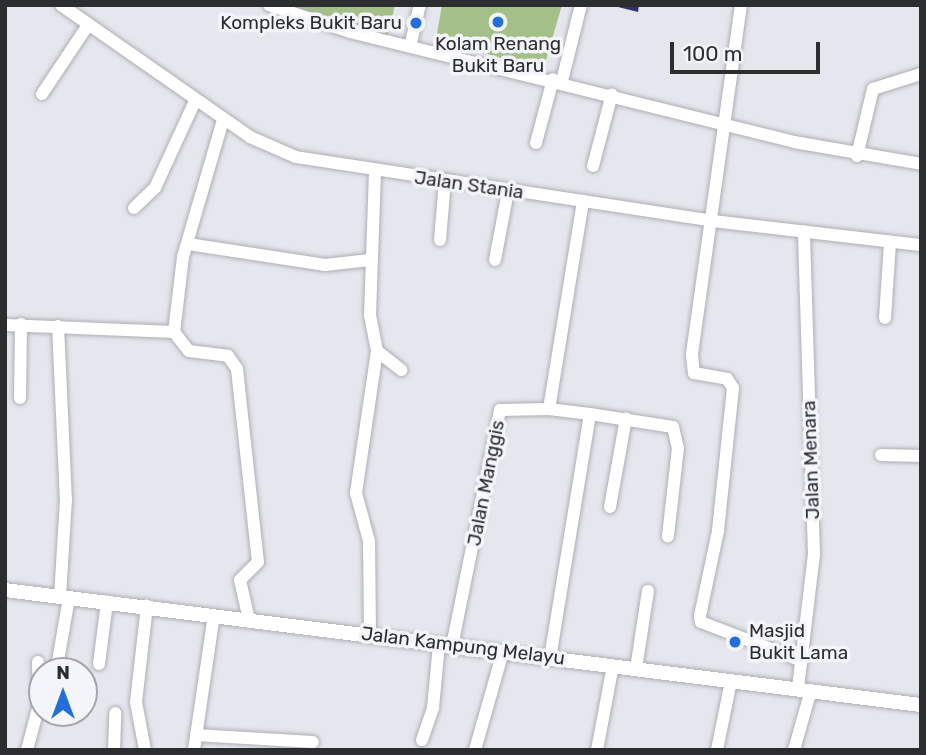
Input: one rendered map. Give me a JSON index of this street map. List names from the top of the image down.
{
  "streets": {
    "main road": ["Jalan Kampung Melayu"],
    "street": ["Jalan Stania", "Jalan Menara", "Jalan Manggis"]
  },
  "crossings": [
    ["Jalan Stania", "Jalan Menara"],
    ["Jalan Menara", "Jalan Kampung Melayu"],
    ["Jalan Manggis", "Jalan Kampung Melayu"]
  ],
  "places": ["Kolam Renang Bukit Baru", "Kompleks Bukit Baru", "Masjid Bukit Lama"],
  "scale_bar": "100 m",
  "north": "top"
}
